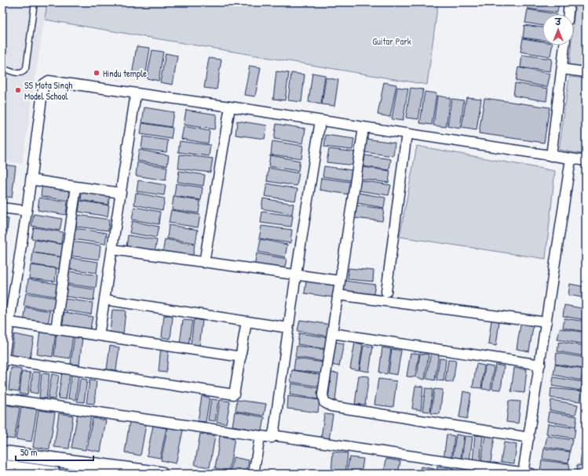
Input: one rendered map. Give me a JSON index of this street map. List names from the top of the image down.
{
  "parks": ["Guitar Park"],
  "places": ["Hindu temple", "SS Mota Singh Model School"],
  "scale_bar": "50 m",
  "north": "top"
}
